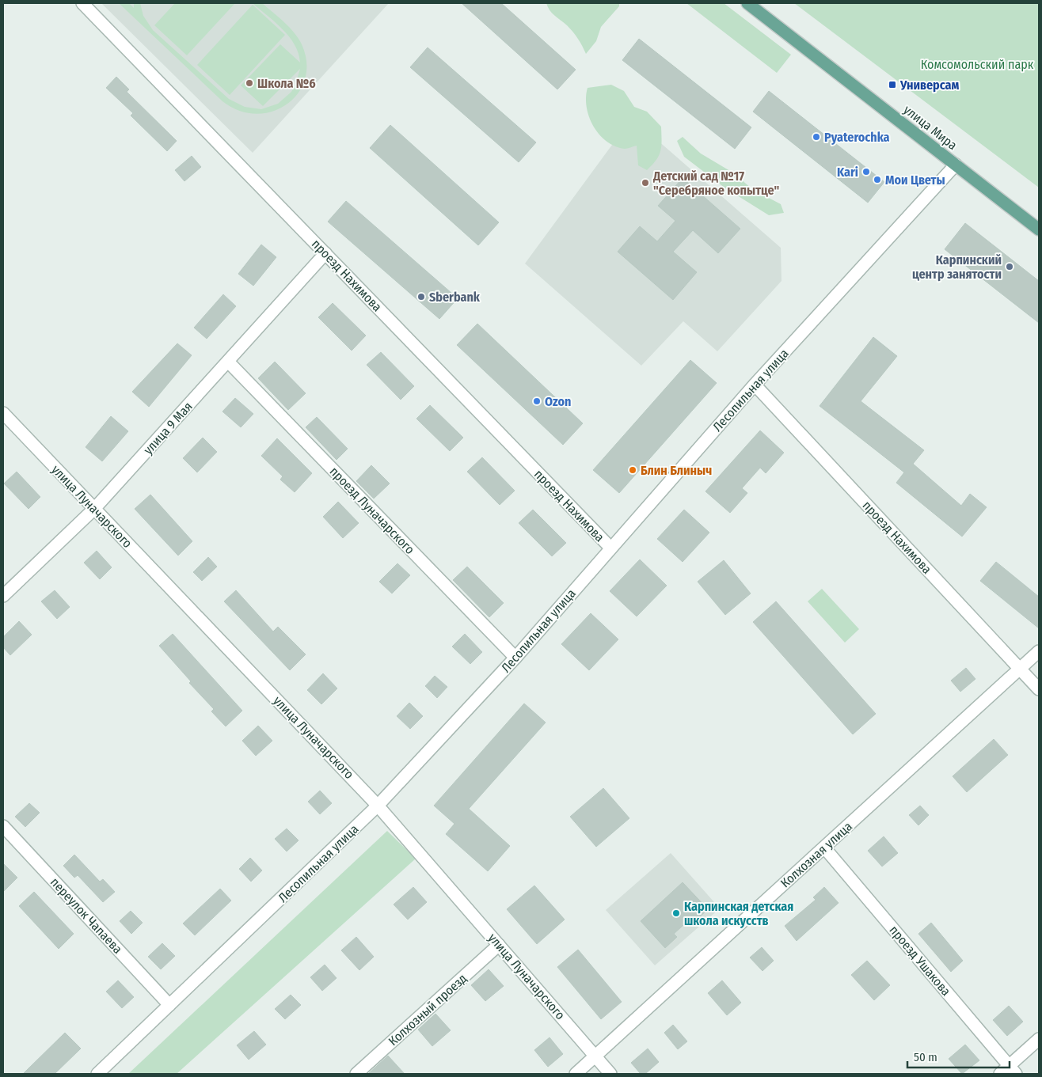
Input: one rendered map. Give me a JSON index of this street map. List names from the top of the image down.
{
  "streets": {
    "main road": ["улица Мира"],
    "street": [
      "проезд Нахимова",
      "Лесопильная улица",
      "улица 9 Мая",
      "улица Луначарского",
      "проезд Луначарского",
      "Колхозная улица",
      "переулок Чапаева",
      "проезд Ушакова",
      "Колхозный проезд"
    ]
  },
  "crossings": [
    ["улица Мира", "Лесопильная улица"],
    ["проезд Нахимова", "Лесопильная улица"],
    ["проезд Нахимова", "улица 9 Мая"],
    ["проезд Нахимова", "Колхозная улица"],
    ["Лесопильная улица", "улица Луначарского"],
    ["Лесопильная улица", "проезд Луначарского"],
    ["Лесопильная улица", "переулок Чапаева"],
    ["улица 9 Мая", "улица Луначарского"],
    ["улица 9 Мая", "проезд Луначарского"],
    ["улица Луначарского", "Колхозная улица"],
    ["улица Луначарского", "Колхозный проезд"],
    ["Колхозная улица", "проезд Ушакова"]
  ],
  "parks": ["Комсомольский парк"],
  "places": {
    "other": [
      "Школа №6",
      "Pyaterochka",
      "Kari",
      "Мои Цветы",
      "Детский сад №17 \"Серебряное копытце\"",
      "Карпинский центр занятости",
      "Sberbank",
      "Ozon",
      "Блин Блиныч",
      "Карпинская детская школа искусств"
    ],
    "transit": ["Универсам"]
  },
  "scale_bar": "50 m"
}
